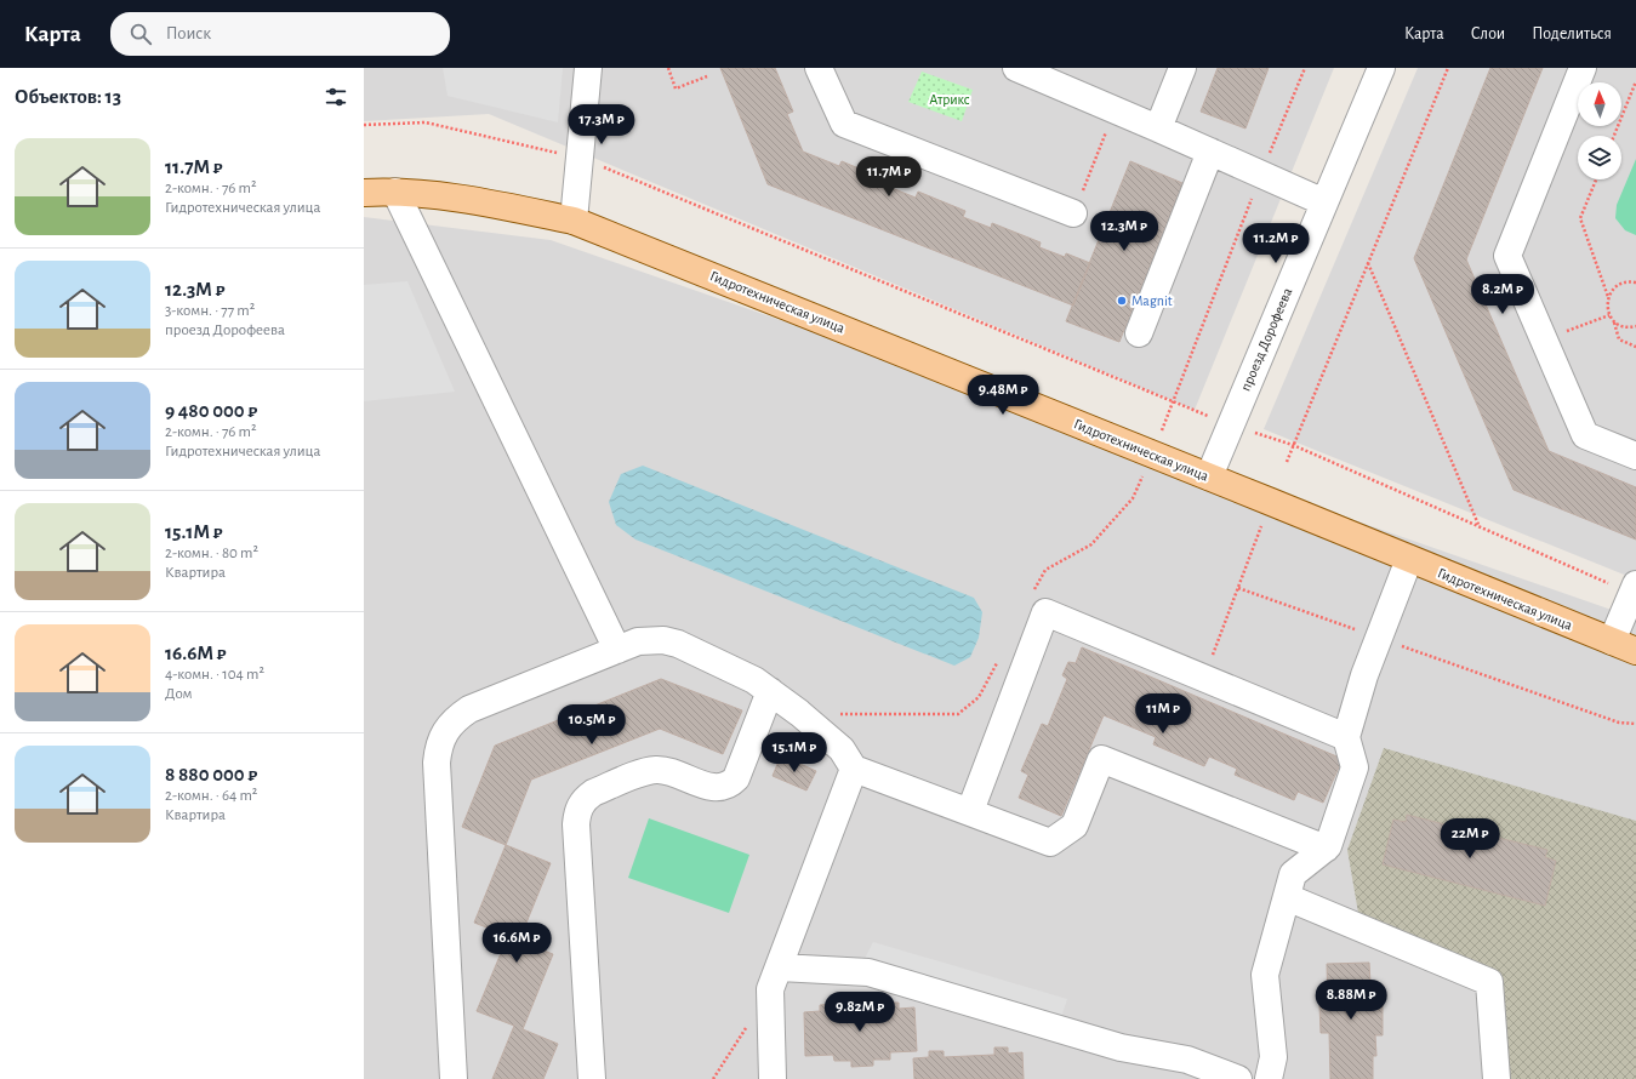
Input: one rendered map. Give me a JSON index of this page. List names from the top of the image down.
{
  "streets": {
    "main road": ["Гидротехническая улица"],
    "street": ["проезд Дорофеева"]
  },
  "crossings": [
    ["Гидротехническая улица", "проезд Дорофеева"]
  ],
  "parks": ["Атрикс"],
  "places": ["Magnit"],
  "north": "top",
  "page": {
    "header": "Карта",
    "search": "Поиск",
    "nav": ["Карта", "Слои", "Поделиться"],
    "heading": "Объектов: 13",
    "price": [
      "17.3M ₽",
      "11.7M ₽",
      "12.3M ₽",
      "11.2M ₽",
      "8.2M ₽",
      "9.48M ₽",
      "11M ₽",
      "10.5M ₽",
      "15.1M ₽",
      "22M ₽",
      "16.6M ₽",
      "8.88M ₽",
      "9.82M ₽"
    ],
    "list": [
      {
        "name": "11.7M ₽",
        "note": "2-комн. · 76 m² · Гидротехническая улица"
      },
      {
        "name": "12.3M ₽",
        "note": "3-комн. · 77 m² · проезд Дорофеева"
      },
      {
        "name": "9 480 000 ₽",
        "note": "2-комн. · 76 m² · Гидротехническая улица"
      },
      {
        "name": "15.1M ₽",
        "note": "2-комн. · 80 m² · Квартира"
      },
      {
        "name": "16.6M ₽",
        "note": "4-комн. · 104 m² · Дом"
      },
      {
        "name": "8 880 000 ₽",
        "note": "2-комн. · 64 m² · Квартира"
      }
    ]
  }
}
